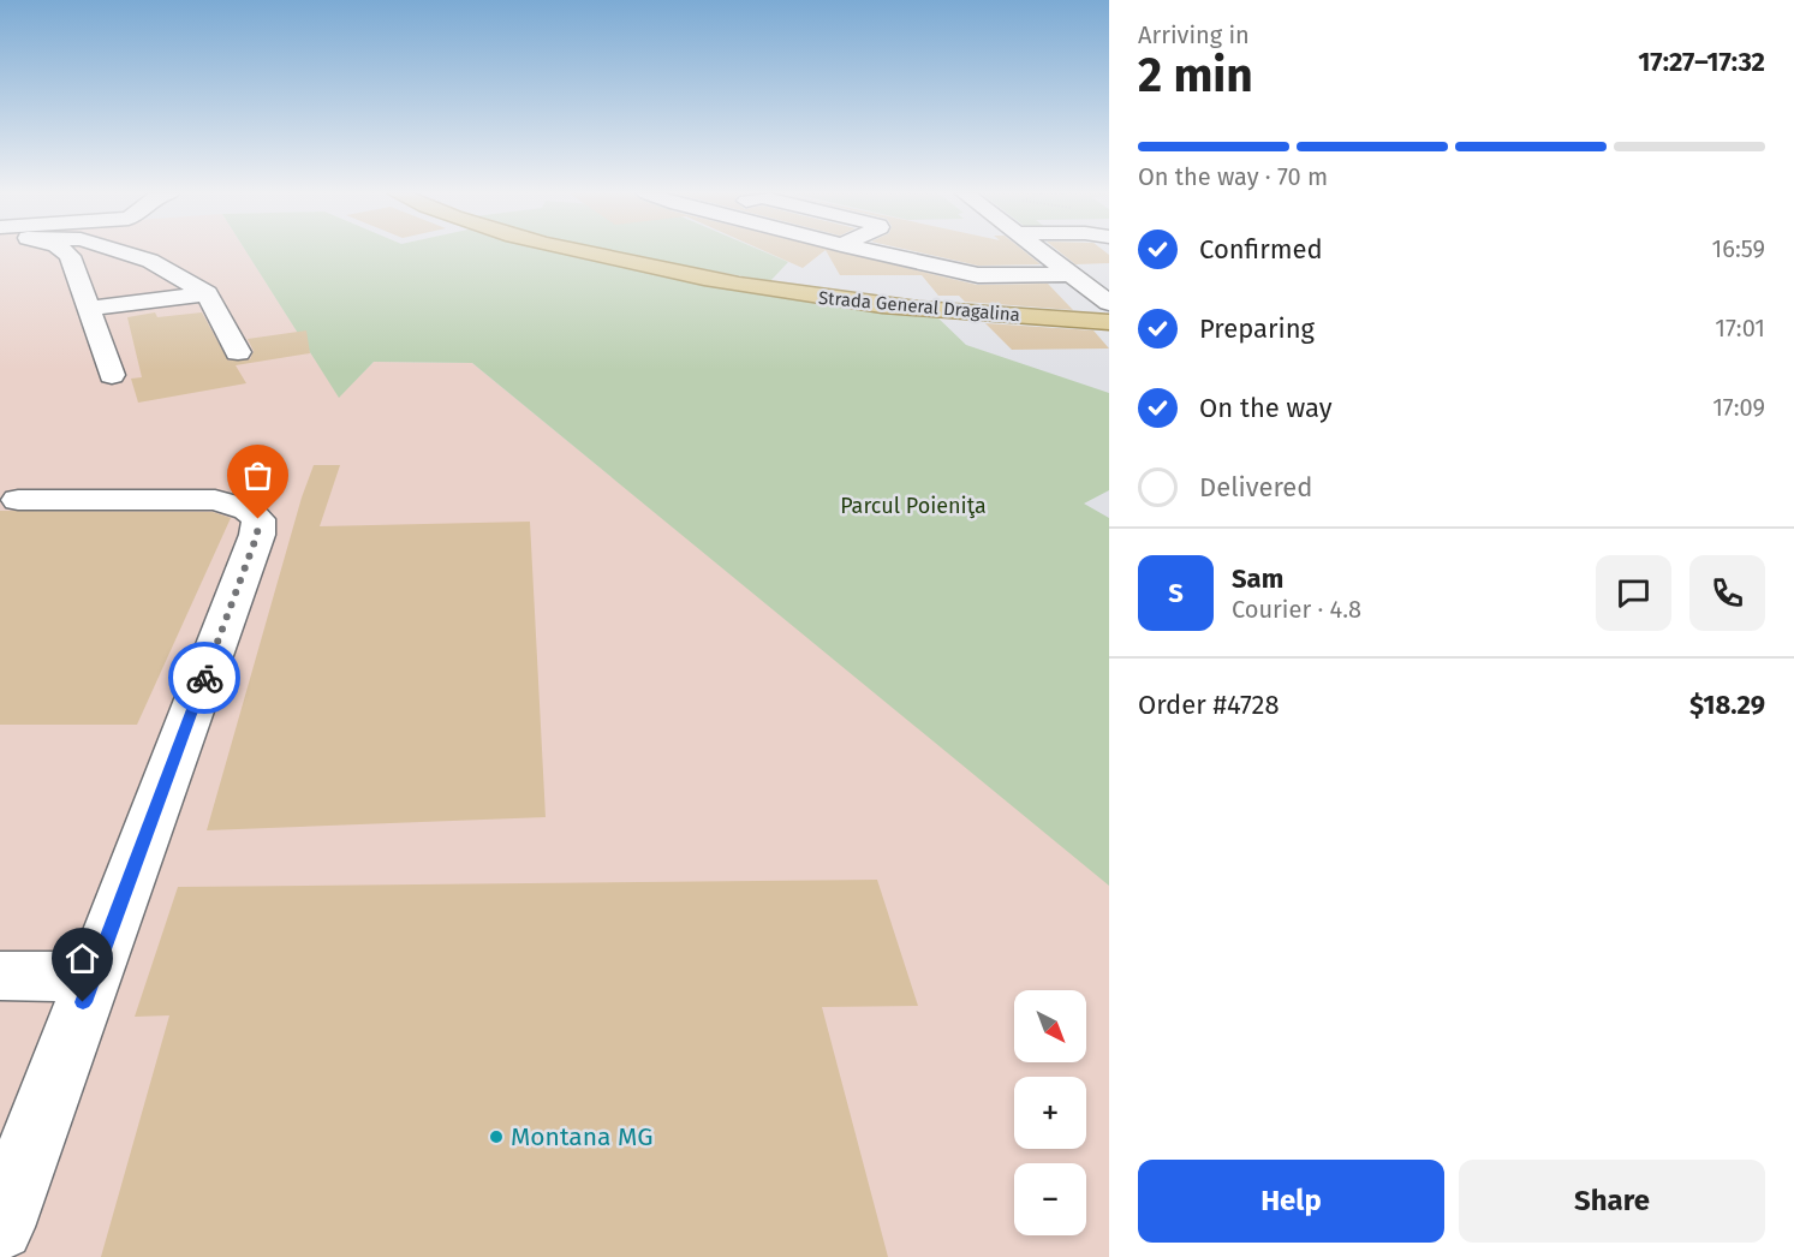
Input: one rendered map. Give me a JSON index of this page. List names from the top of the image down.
{
  "streets": {
    "main road": ["Strada General Dragalina"]
  },
  "parks": ["Parcul Poieniţa"],
  "places": ["Montana MG"],
  "north": "bottom right",
  "page": {
    "heading": ["2 min", "Arriving in", "17:27–17:32"],
    "panel": [
      "Sam",
      "Courier · 4.8",
      "Order #4728",
      "$18.29"
    ],
    "bar": "On the way · 70 m",
    "list": [
      ["Confirmed", "16:59"],
      ["Preparing", "17:01"],
      ["On the way", "17:09"],
      "Delivered"
    ],
    "round": "S",
    "map_buttons": ["+", "−"],
    "buttons": ["Help", "Share"]
  }
}
